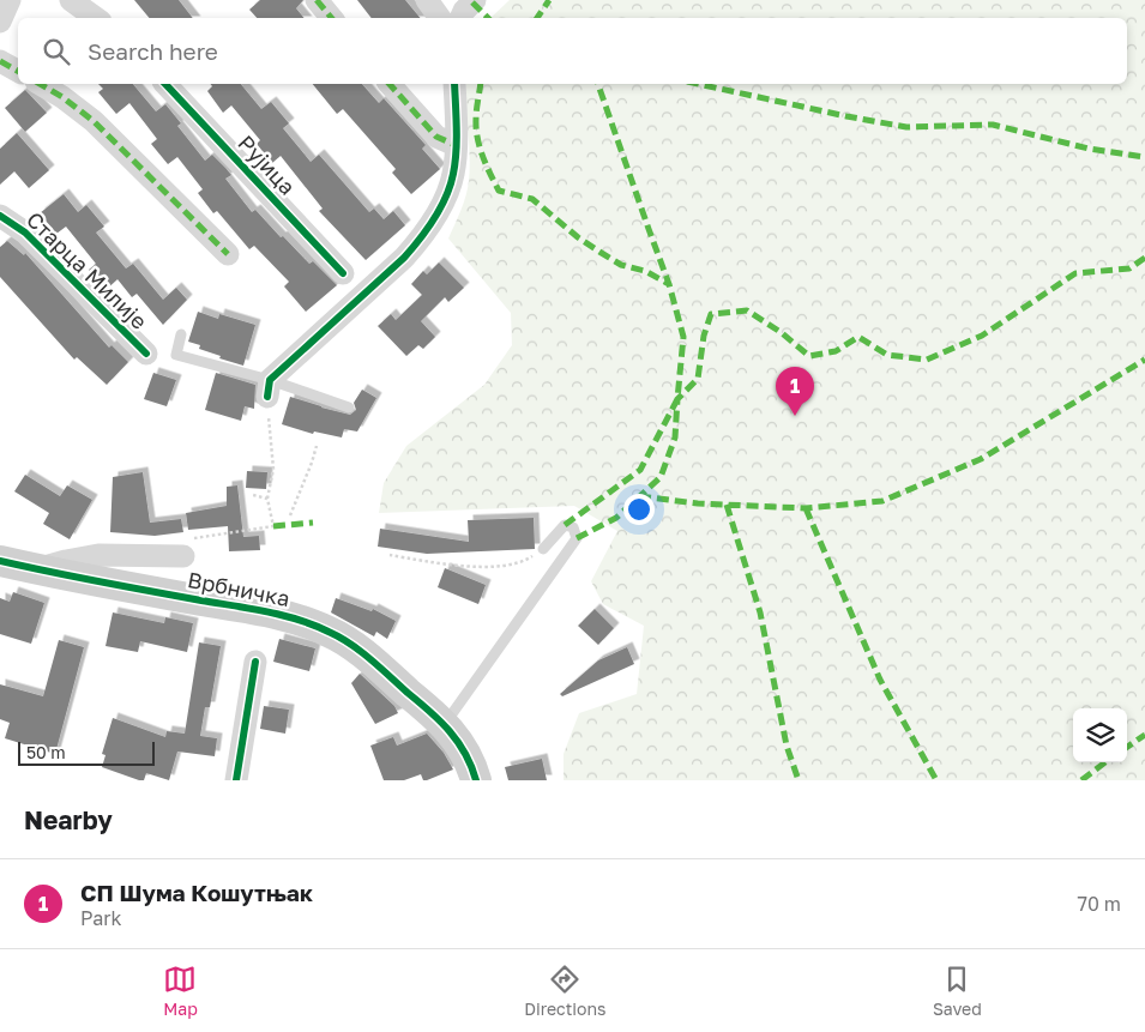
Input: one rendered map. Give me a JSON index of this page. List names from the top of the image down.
{
  "streets": {
    "street": ["Рујица", "Старца Милије", "Врбничка"]
  },
  "scale_bar": "50 m",
  "page": {
    "search": "Search here",
    "pins": "1",
    "scale": "50 m",
    "heading": "Nearby",
    "list": [
      {
        "mark": "1",
        "name": "СП Шума Кошутњак",
        "note": "Park",
        "value": "70 m"
      }
    ],
    "nav": ["Map", "Directions", "Saved"]
  }
}
